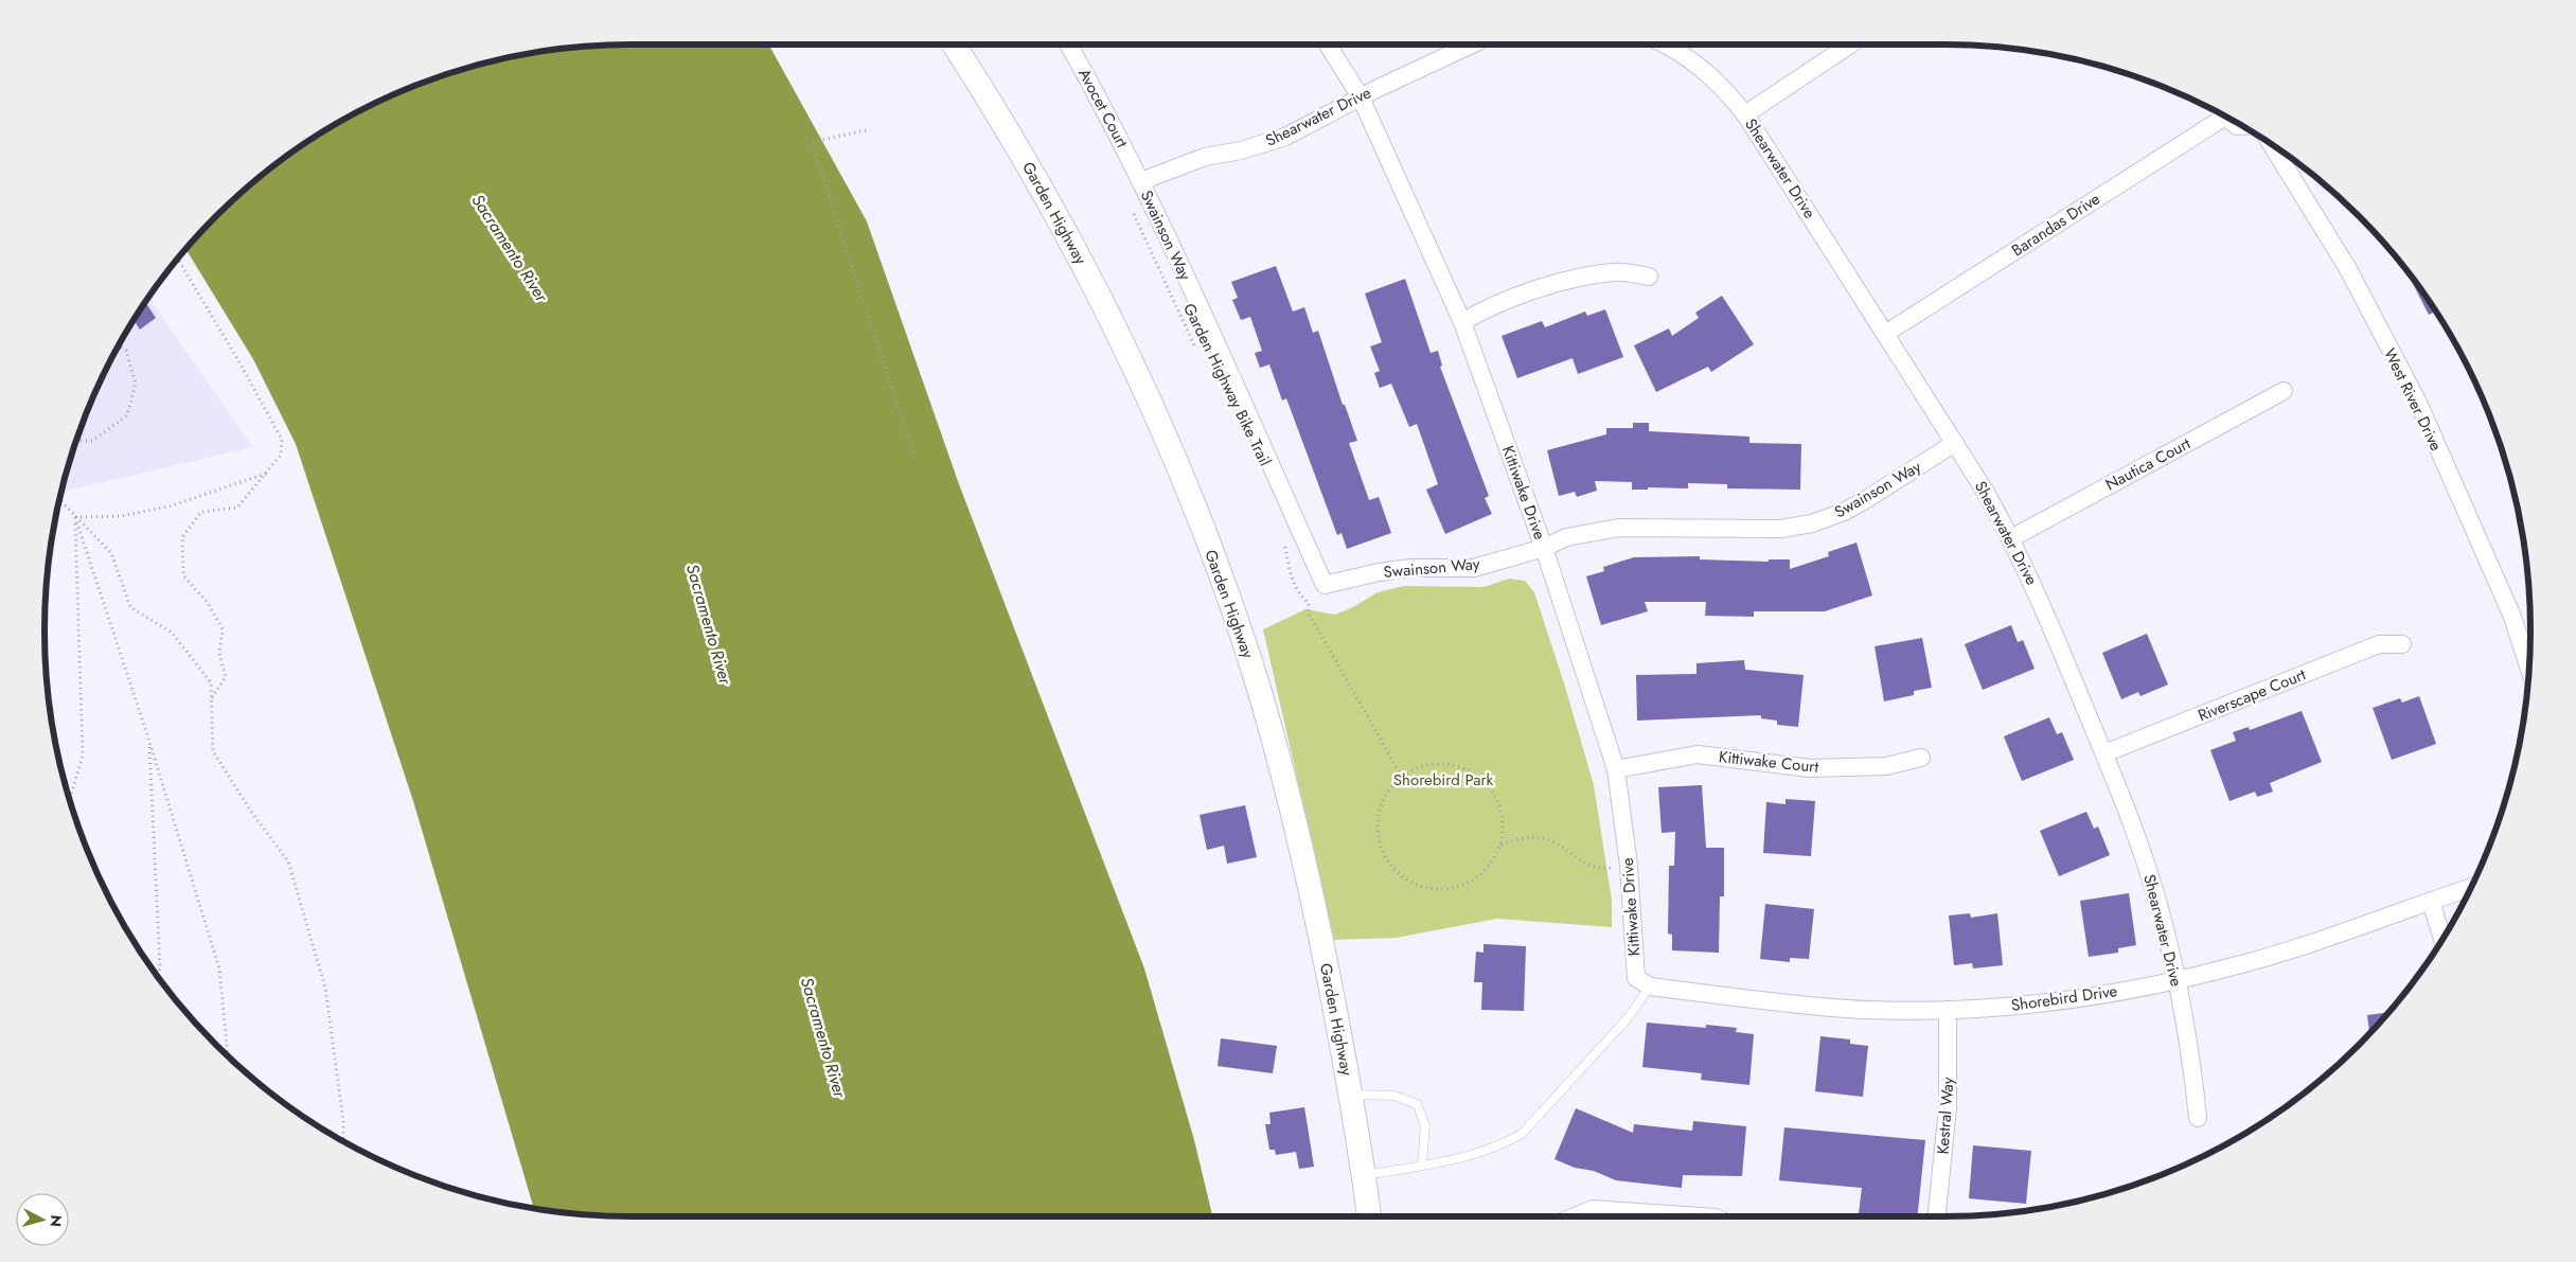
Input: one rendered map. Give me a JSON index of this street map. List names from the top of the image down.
{
  "streets": {
    "main road": ["Garden Highway"],
    "street": [
      "Avocet Court",
      "Shearwater Drive",
      "Barandas Drive",
      "Swainson Way",
      "West River Drive",
      "Nautica Court",
      "Kittiwake Drive",
      "Riverscape Court",
      "Kittiwake Court",
      "Shorebird Drive",
      "Kestral Way"
    ],
    "path": ["Garden Highway Bike Trail"]
  },
  "crossings": [
    ["Avocet Court", "Shearwater Drive"],
    ["Avocet Court", "Swainson Way"],
    ["Shearwater Drive", "Barandas Drive"],
    ["Shearwater Drive", "Swainson Way"],
    ["Shearwater Drive", "Nautica Court"],
    ["Shearwater Drive", "Kittiwake Drive"],
    ["Shearwater Drive", "Riverscape Court"],
    ["Shearwater Drive", "Shorebird Drive"],
    ["Swainson Way", "Kittiwake Drive"],
    ["Kittiwake Drive", "Kittiwake Court"],
    ["Kittiwake Drive", "Shorebird Drive"],
    ["Shorebird Drive", "Kestral Way"]
  ],
  "water": ["Sacramento River"],
  "parks": ["Shorebird Park"],
  "north": "right"
}
